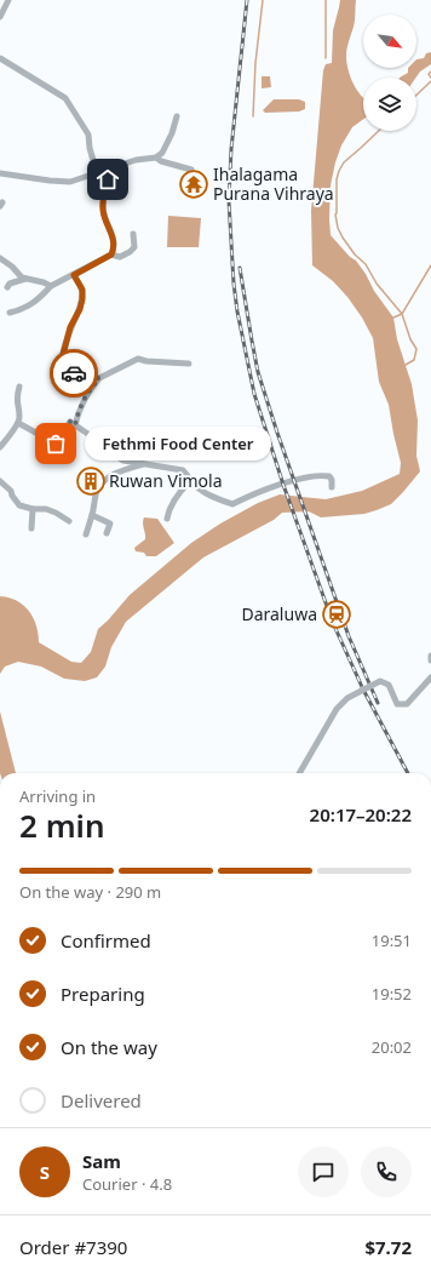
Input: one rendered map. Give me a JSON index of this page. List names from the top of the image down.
{
  "places": {
    "temple": ["Ihalagama Purana Vihraya"],
    "other": ["Fethmi Food Center"],
    "building": ["Ruwan Vimola"],
    "station": ["Daraluwa"]
  },
  "north": "bottom right",
  "page": {
    "bubble": "Fethmi Food Center",
    "heading": ["2 min", "Arriving in", "20:17–20:22"],
    "panel": [
      "Sam",
      "Courier · 4.8",
      "Order #7390",
      "$7.72"
    ],
    "bar": "On the way · 290 m",
    "list": [
      ["Confirmed", "19:51"],
      ["Preparing", "19:52"],
      ["On the way", "20:02"],
      "Delivered"
    ],
    "round": "S"
  }
}
